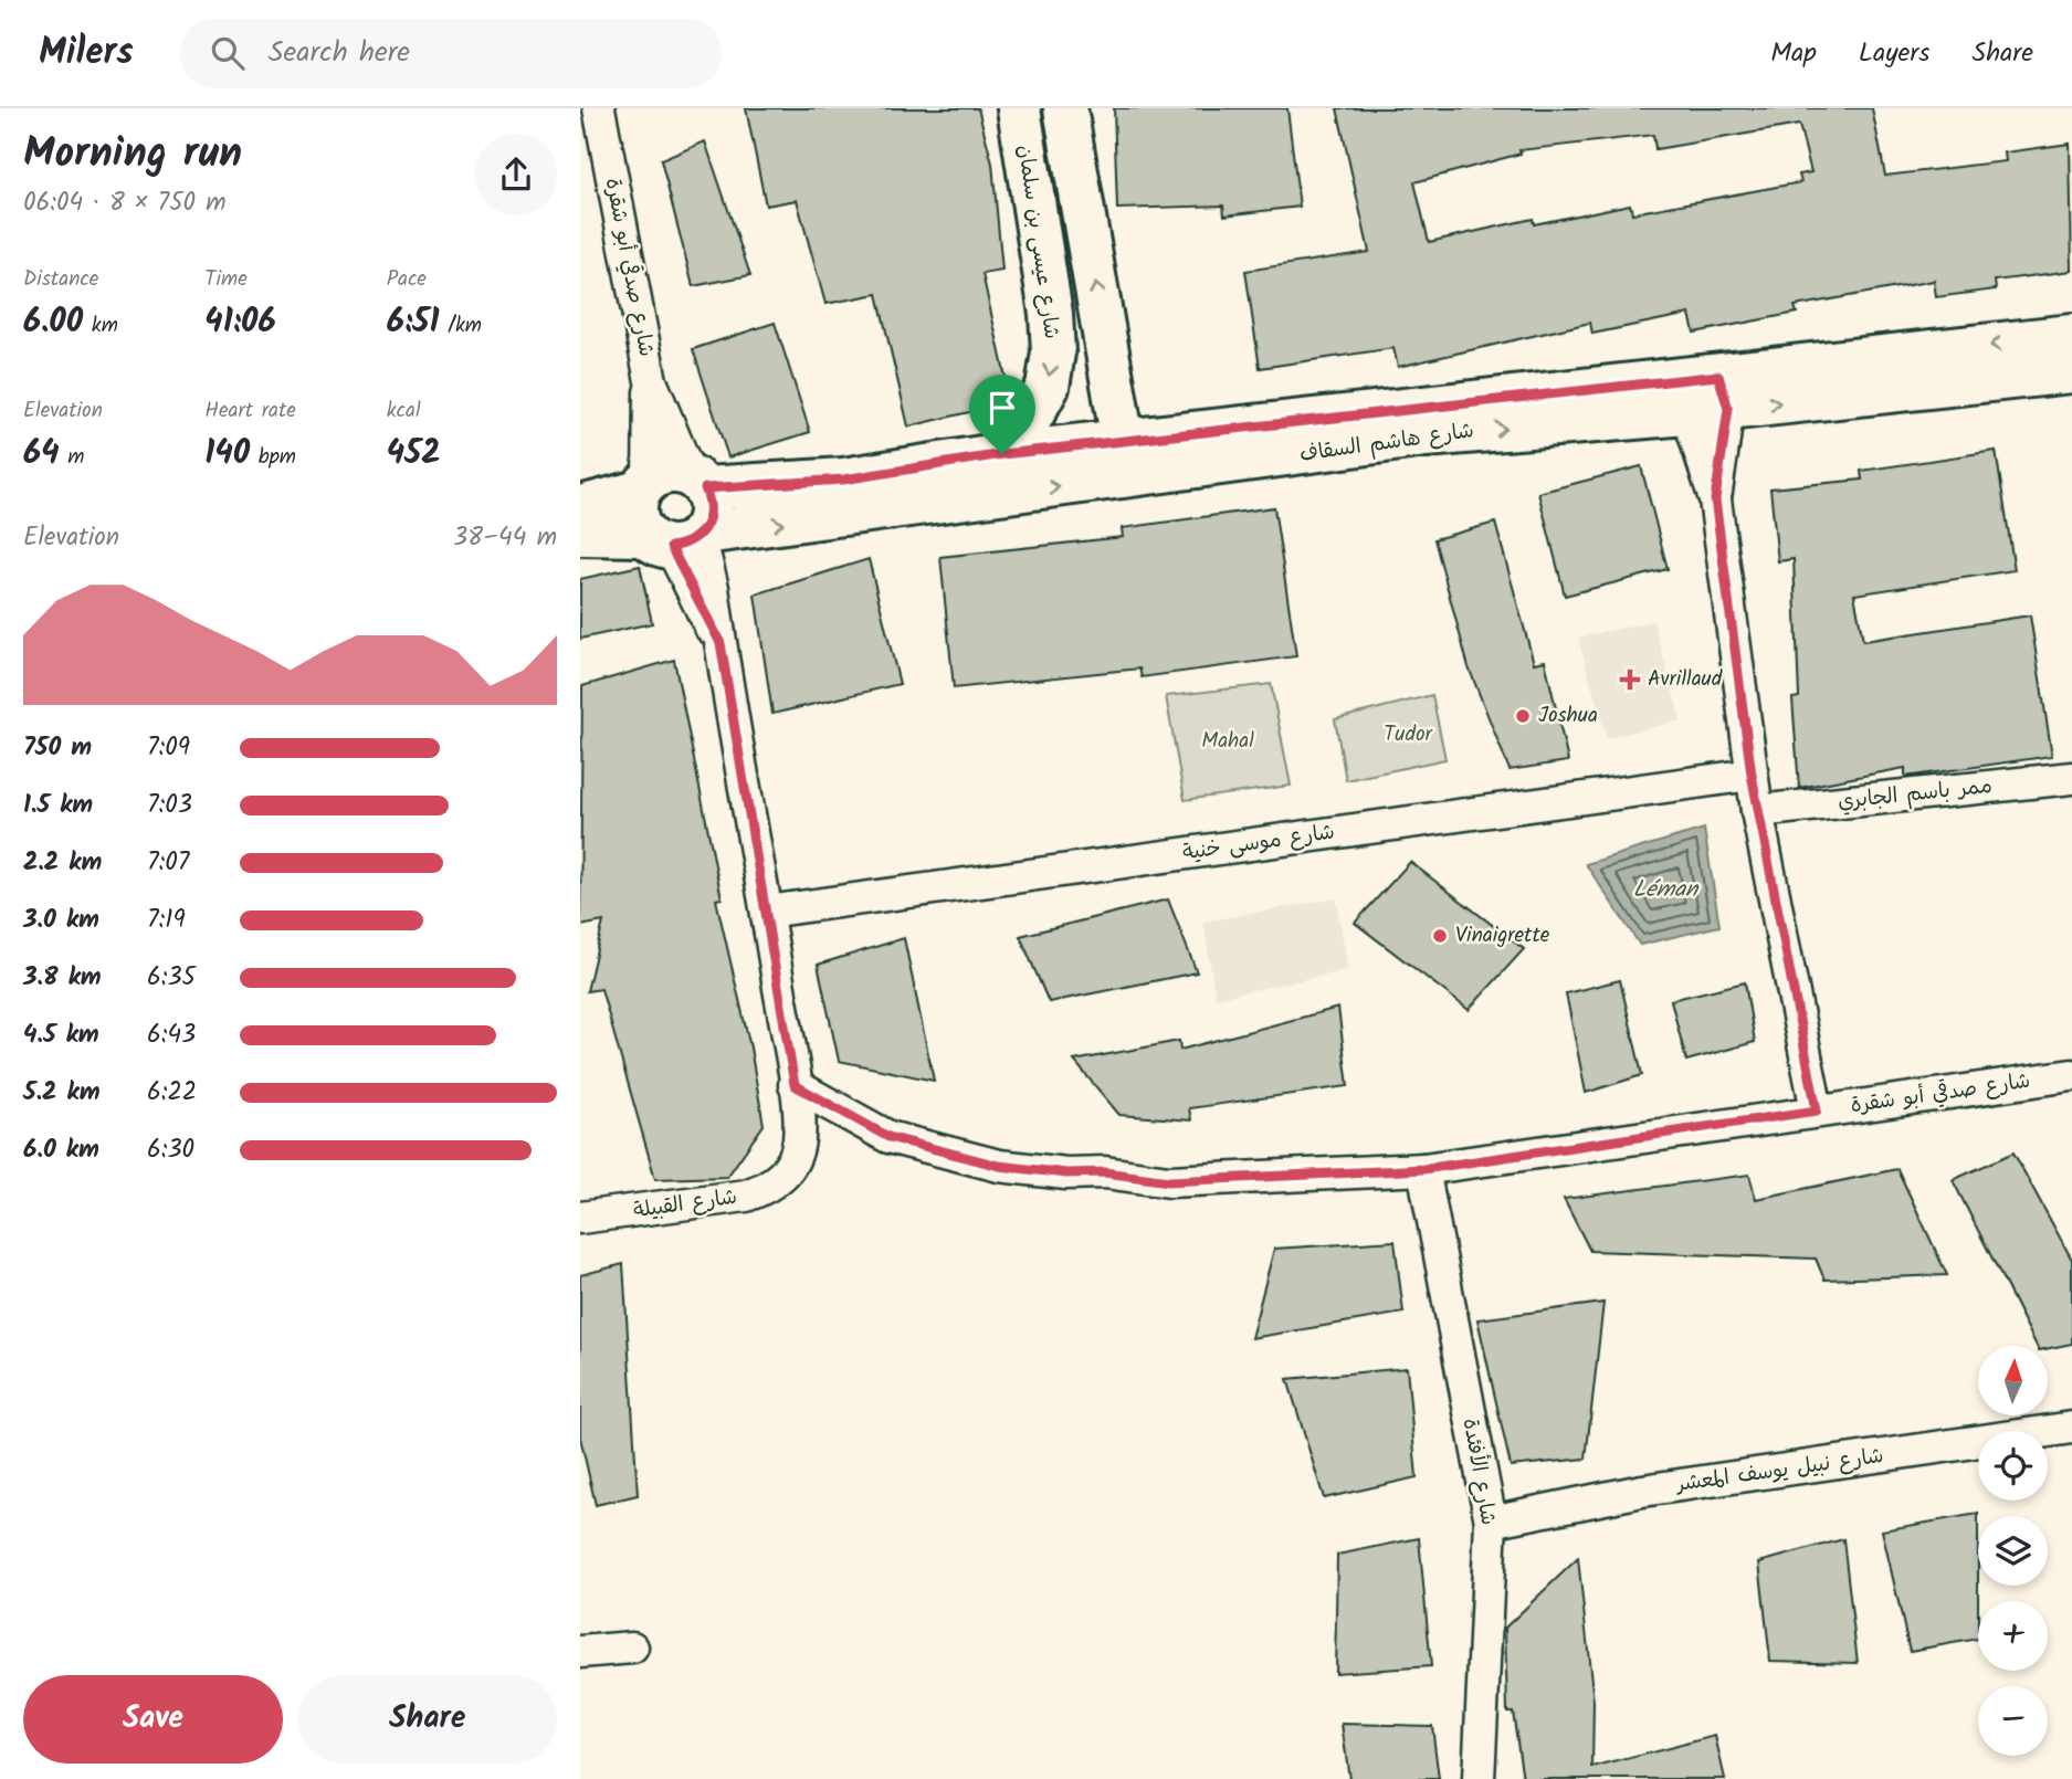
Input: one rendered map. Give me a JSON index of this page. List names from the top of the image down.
{
  "streets": {
    "street": [
      "شارع عيسى بن سلمان",
      "شارع صدقي أبو شقرة",
      "شارع هاشم السقاف",
      "ممر باسم الجابري",
      "شارع موسى خنية",
      "شارع القبيلة",
      "شارع نبيل يوسف المعشر",
      "شارع الأفئدة"
    ]
  },
  "crossings": [
    ["شارع عيسى بن سلمان", "شارع هاشم السقاف"],
    ["شارع صدقي أبو شقرة", "شارع هاشم السقاف"],
    ["شارع صدقي أبو شقرة", "شارع القبيلة"],
    ["شارع صدقي أبو شقرة", "شارع الأفئدة"],
    ["شارع نبيل يوسف المعشر", "شارع الأفئدة"]
  ],
  "water": ["Léman"],
  "parks": ["Tudor", "Mahal"],
  "places": {
    "health": ["Avrillaud"],
    "other": ["Joshua", "Vinaigrette"]
  },
  "north": "top",
  "page": {
    "header": "Milers",
    "search": "Search here",
    "nav": ["Map", "Layers", "Share"],
    "heading": ["Morning run", "06:04 · 8 × 750 m"],
    "stats": [
      ["Distance", "6.00 km"],
      ["Time", "41:06"],
      ["Pace", "6:51 /km"],
      ["Elevation", "64 m"],
      ["Heart rate", "140 bpm"],
      ["kcal", "452"]
    ],
    "chart": ["Elevation", "38–44 m"],
    "list": [
      {
        "name": "750 m",
        "note": "7:09"
      },
      {
        "name": "1.5 km",
        "note": "7:03"
      },
      {
        "name": "2.2 km",
        "note": "7:07"
      },
      {
        "name": "3.0 km",
        "note": "7:19"
      },
      {
        "name": "3.8 km",
        "note": "6:35"
      },
      {
        "name": "4.5 km",
        "note": "6:43"
      },
      {
        "name": "5.2 km",
        "note": "6:22"
      },
      {
        "name": "6.0 km",
        "note": "6:30"
      }
    ],
    "map_buttons": ["+", "−"],
    "buttons": ["Save", "Share"]
  }
}
